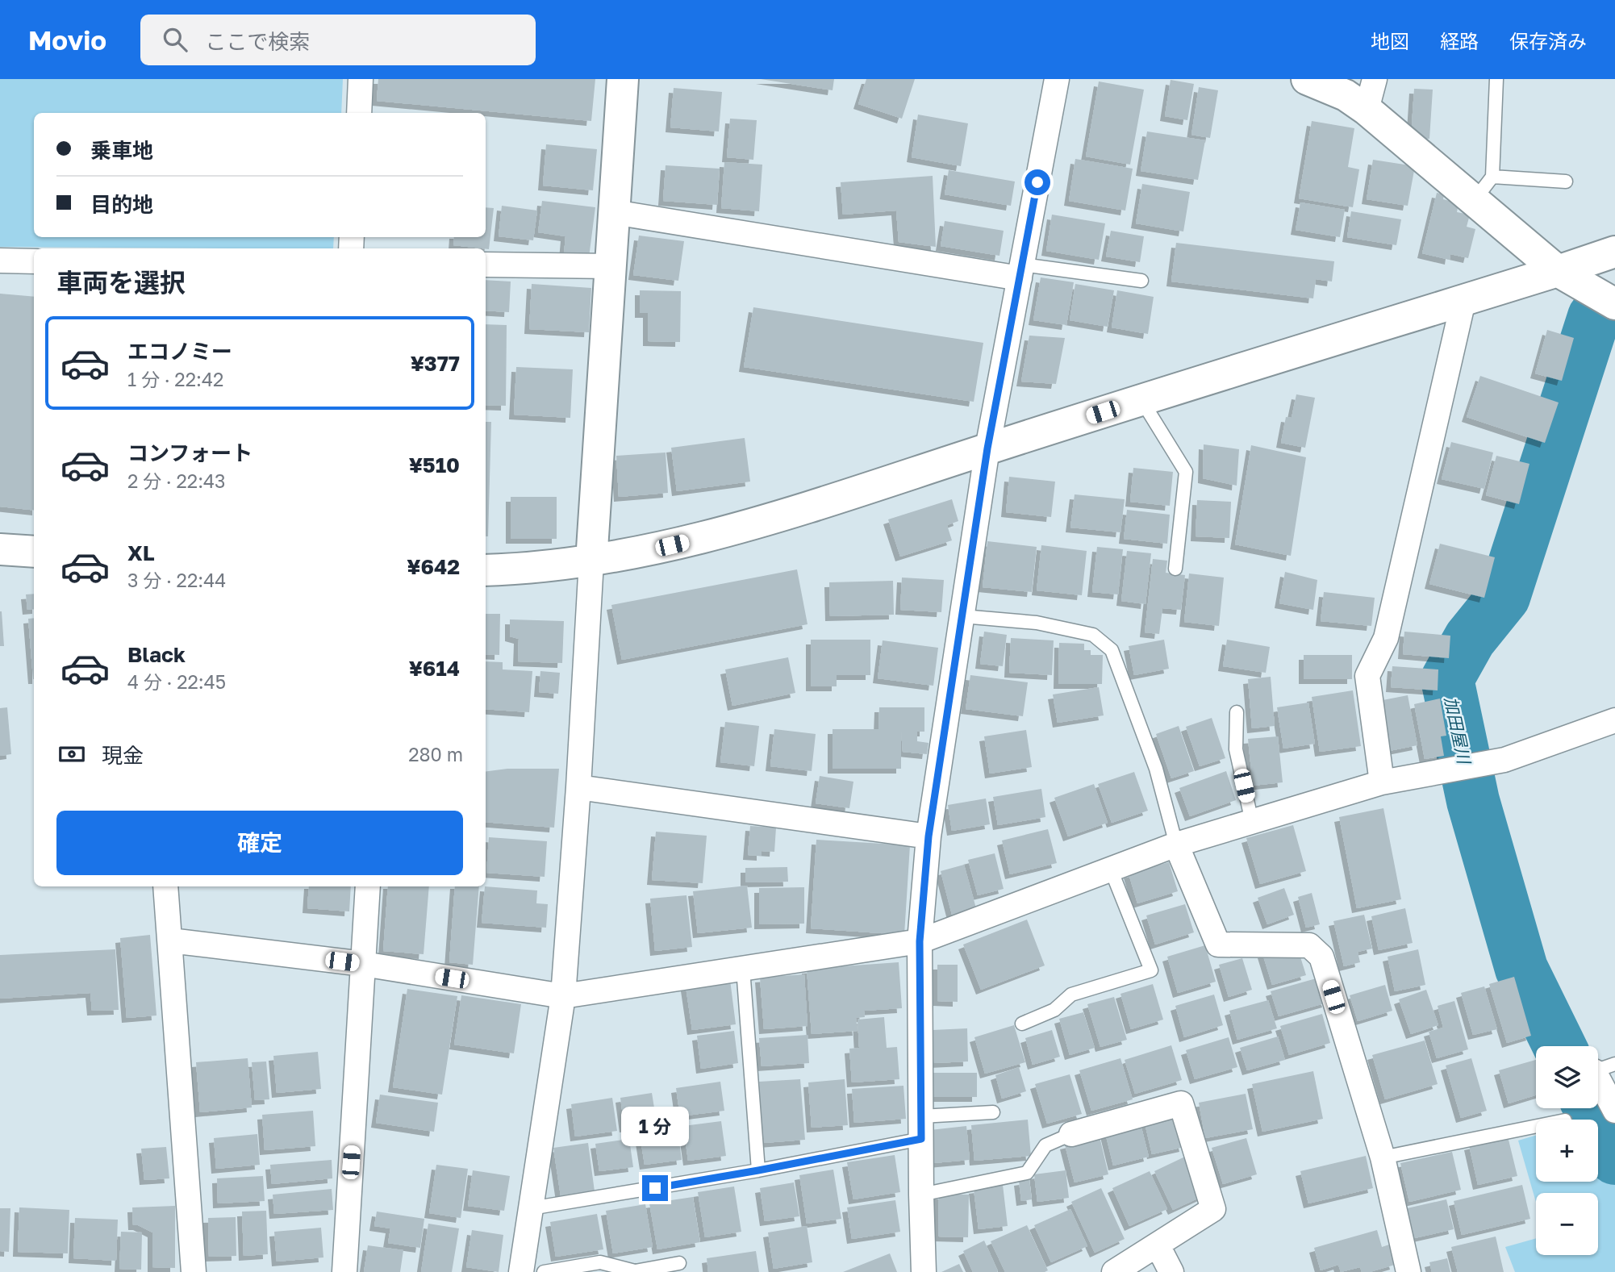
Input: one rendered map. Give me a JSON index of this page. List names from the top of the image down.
{
  "water": ["加田屋川"],
  "page": {
    "header": "Movio",
    "search": "ここで検索",
    "nav": ["地図", "経路", "保存済み"],
    "banner": ["乗車地", "目的地"],
    "heading": "車両を選択",
    "list": [
      {
        "name": "エコノミー",
        "note": "1 分 · 22:42",
        "value": "¥377"
      },
      {
        "name": "コンフォート",
        "note": "2 分 · 22:43",
        "value": "¥510"
      },
      {
        "name": "XL",
        "note": "3 分 · 22:44",
        "value": "¥642"
      },
      {
        "name": "Black",
        "note": "4 分 · 22:45",
        "value": "¥614"
      }
    ],
    "pay": ["現金", "280 m"],
    "buttons": "確定",
    "map_buttons": ["+", "−"],
    "bubble": "1 分"
  }
}
